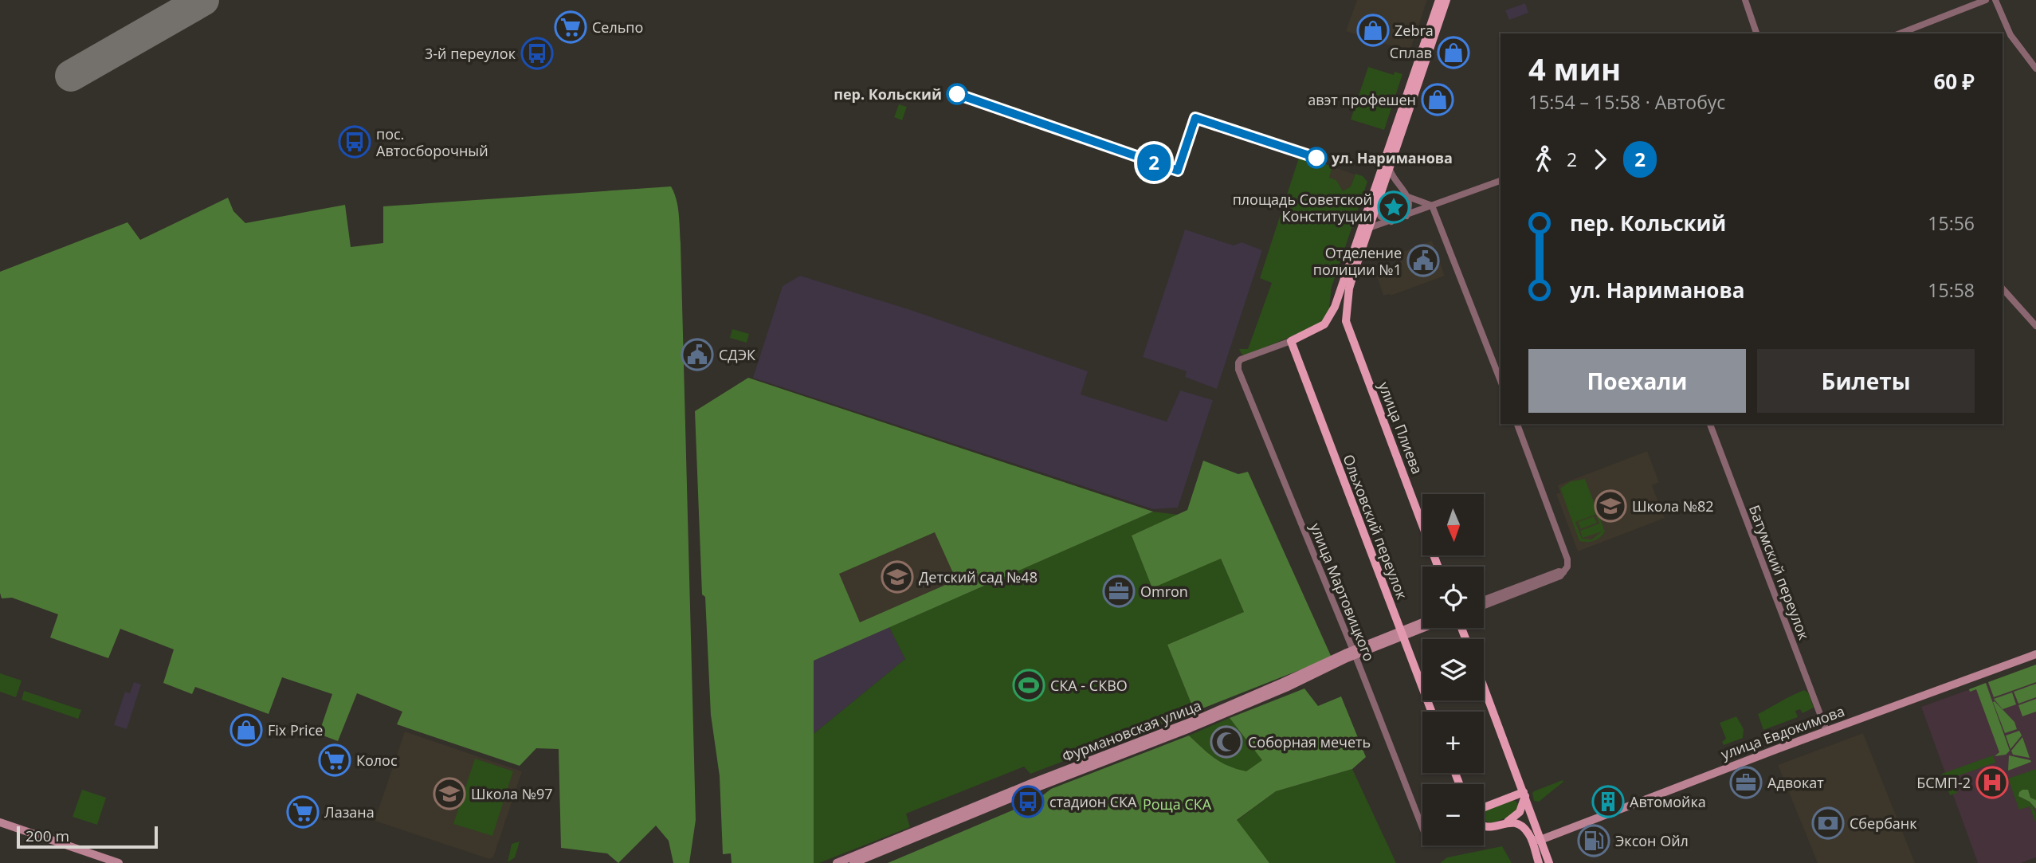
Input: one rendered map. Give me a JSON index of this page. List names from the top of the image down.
{
  "streets": {
    "main road": [
      "улица Плиева",
      "Ольховский переулок",
      "Фурмановская улица",
      "улица Евдокимова"
    ],
    "street": ["Батумский переулок", "улица Мартовицкого"]
  },
  "crossings": [
    ["Ольховский переулок", "улица Мартовицкого"],
    ["Ольховский переулок", "Фурмановская улица"],
    ["Батумский переулок", "улица Евдокимова"],
    ["улица Мартовицкого", "Фурмановская улица"]
  ],
  "parks": ["Роща СКА"],
  "places": {
    "supermarket": ["Сельпо", "Колос", "Лазана"],
    "shop": [
      "Zebra",
      "Сплав",
      "авэт профешен",
      "Fix Price"
    ],
    "bus stop": ["3-й переулок", "пос. Автосборочный", "стадион СКА"],
    "other": ["пер. Кольский", "ул. Нариманова"],
    "place": ["площадь Советской Конституции"],
    "public building": ["Отделение полиции №1", "СДЭК"],
    "school or university": ["Школа №82", "Детский сад №48", "Школа №97"],
    "office": ["Omron", "Адвокат"],
    "sports": ["СКА - СКВО"],
    "mosque": ["Соборная мечеть"],
    "hospital": ["БСМП-2"],
    "building": ["Автомойка"],
    "bank": ["Сбербанк"],
    "fuel station": ["Эксон Ойл"]
  },
  "lines": ["bus line 2"],
  "scale_bar": "200 m",
  "north": "bottom",
  "page": {
    "on_map": "2",
    "heading": ["4 мин", "15:54 – 15:58 · Автобус", "60 ₽"],
    "legs": ["2", "2"],
    "list": [
      {
        "name": "пер. Кольский",
        "value": "15:56"
      },
      {
        "name": "ул. Нариманова",
        "value": "15:58"
      }
    ],
    "buttons": ["Поехали", "Билеты"],
    "map_buttons": ["+", "−"],
    "scale": "200 m"
  }
}
